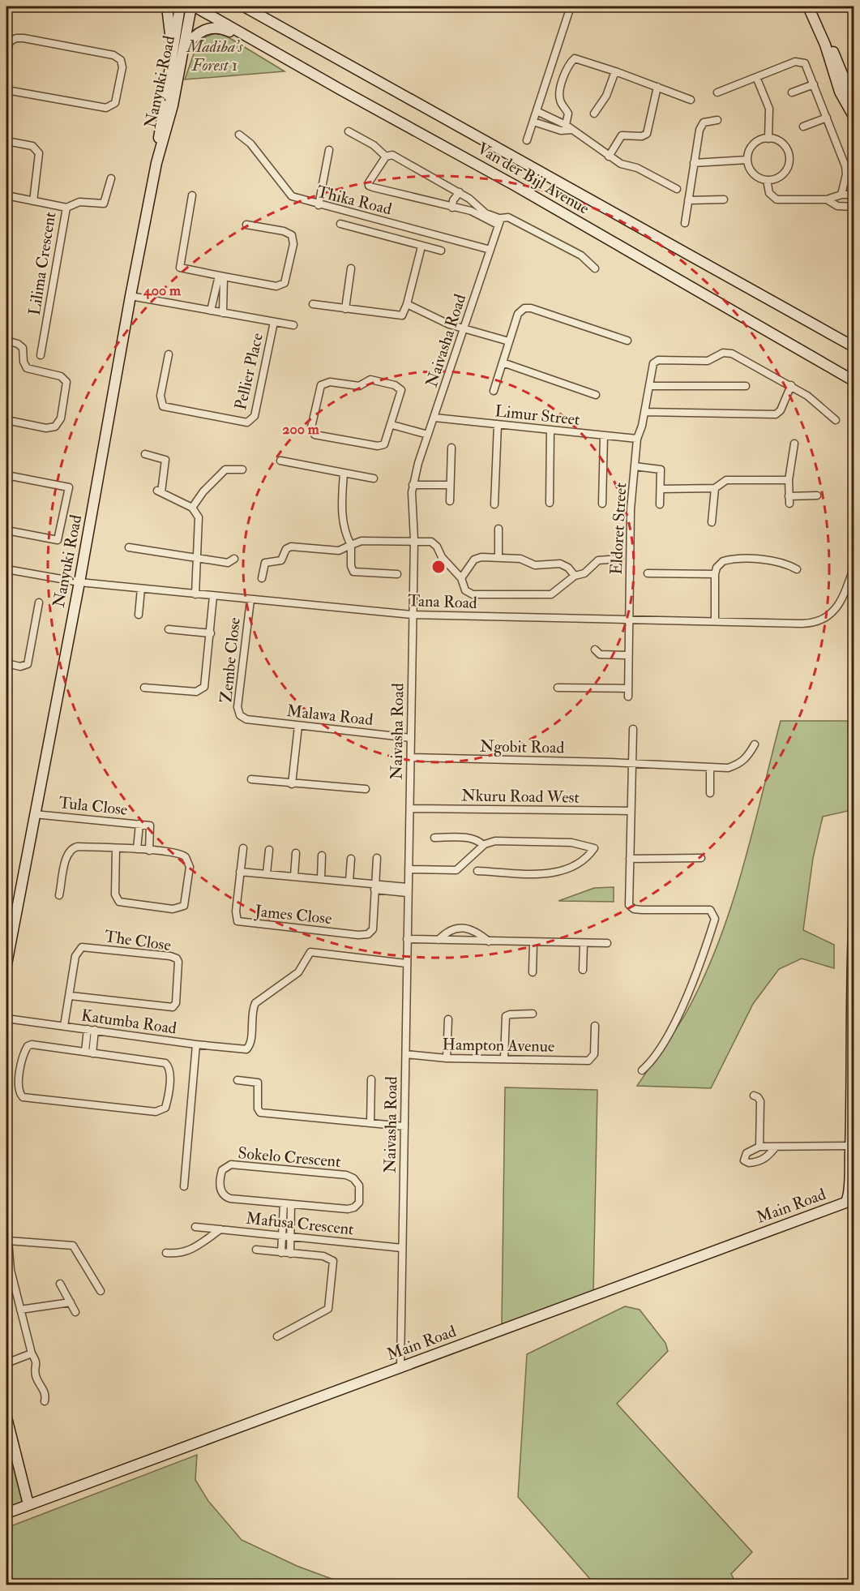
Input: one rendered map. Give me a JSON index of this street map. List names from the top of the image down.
{
  "streets": {
    "street": [
      "Nanyuki Road",
      "Van der Bijl Avenue",
      "Thika Road",
      "Lilima Crescent",
      "Naivasha Road",
      "Pellier Place",
      "Limur Street",
      "Eldoret Street",
      "Tana Road",
      "Zembe Close",
      "Malawa Road",
      "Ngobit Road",
      "Nkuru Road West",
      "Tula Close",
      "James Close",
      "The Close",
      "Katumba Road",
      "Hampton Avenue",
      "Sokelo Crescent",
      "Main Road",
      "Mafusa Crescent"
    ]
  },
  "crossings": [
    ["Nanyuki Road", "Tana Road"],
    ["Nanyuki Road", "Tula Close"],
    ["Thika Road", "Naivasha Road"],
    ["Naivasha Road", "Limur Street"],
    ["Naivasha Road", "Tana Road"],
    ["Naivasha Road", "Malawa Road"],
    ["Naivasha Road", "Ngobit Road"],
    ["Naivasha Road", "Nkuru Road West"],
    ["Naivasha Road", "Katumba Road"],
    ["Naivasha Road", "Hampton Avenue"],
    ["Naivasha Road", "Main Road"],
    ["Naivasha Road", "Mafusa Crescent"],
    ["Limur Street", "Eldoret Street"],
    ["Eldoret Street", "Tana Road"],
    ["Tana Road", "Zembe Close"],
    ["Zembe Close", "Malawa Road"],
    ["The Close", "Katumba Road"]
  ],
  "parks": ["Madiba's Forest 1"],
  "rings": ["400 m", "200 m"]
}
